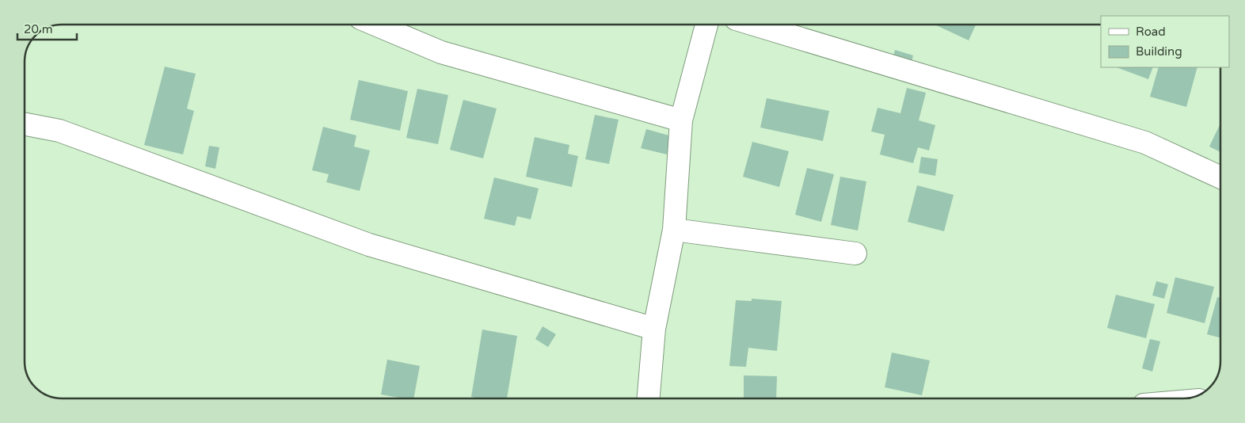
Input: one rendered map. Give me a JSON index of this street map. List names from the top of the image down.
{
  "legend": ["Road", "Building"],
  "scale_bar": "20 m"
}
